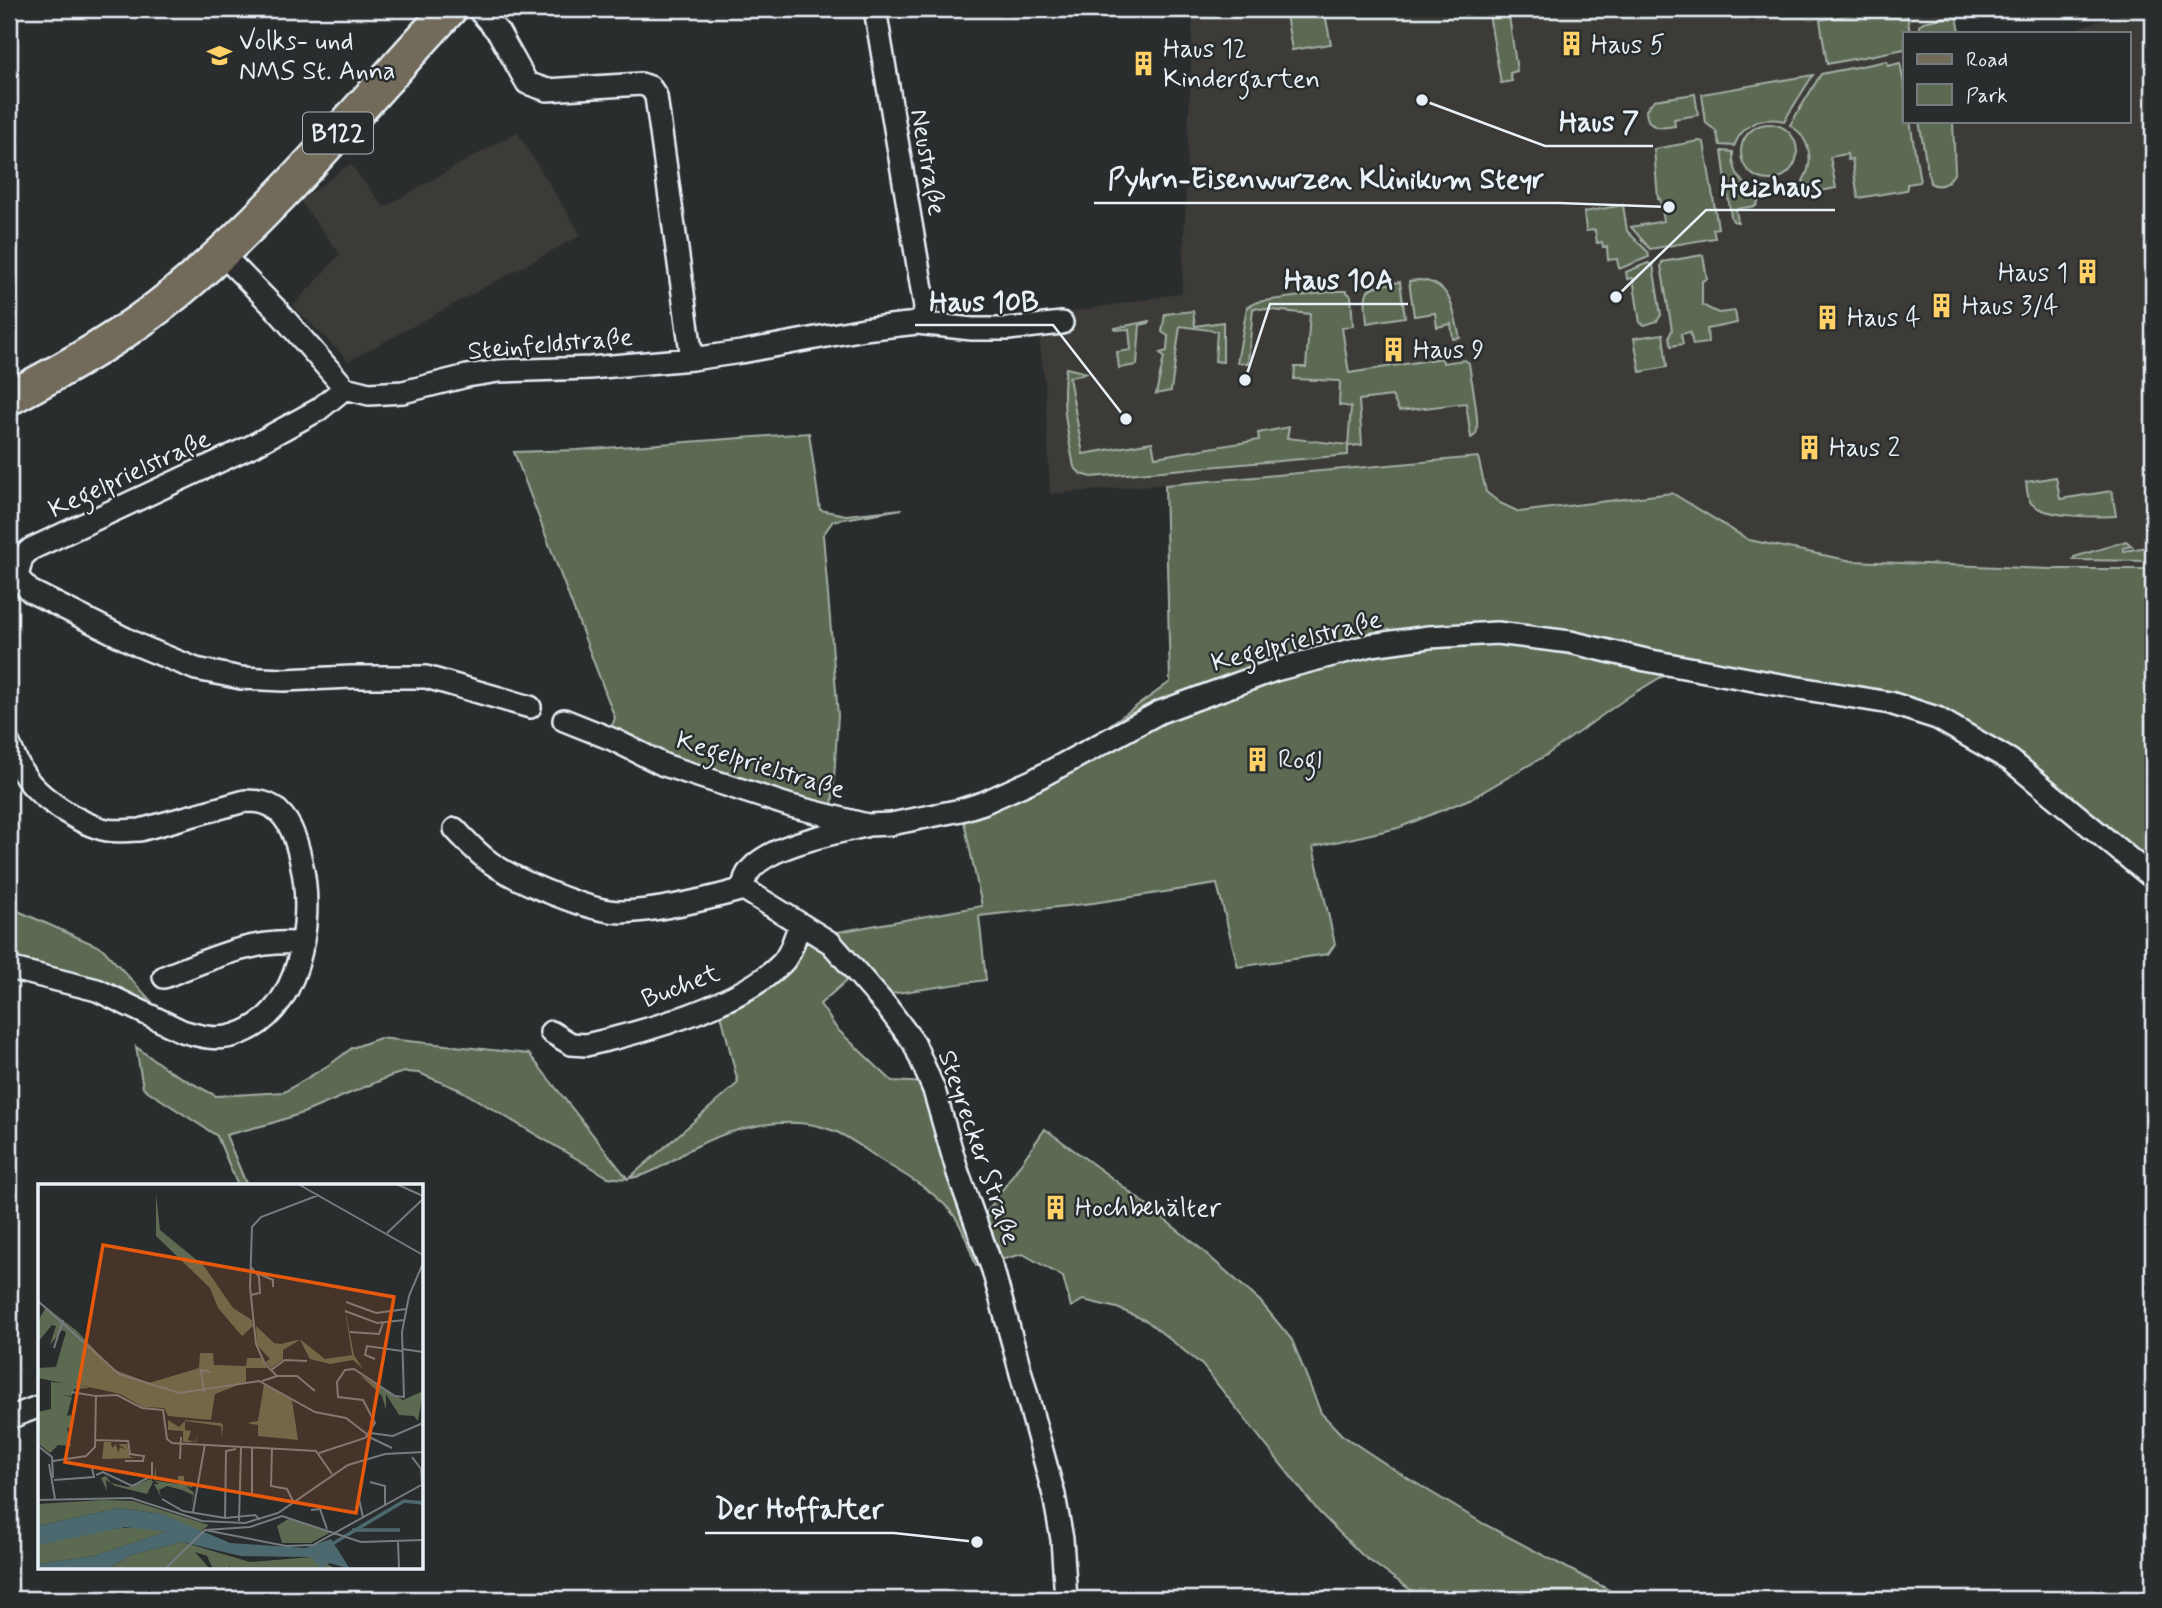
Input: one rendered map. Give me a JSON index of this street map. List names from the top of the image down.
{
  "streets": {
    "main road": ["B122"],
    "street": [
      "Neustraße",
      "Steinfeldstraße",
      "Kegelprielstraße",
      "Buchet",
      "Steyrecker Straße"
    ]
  },
  "crossings": [
    ["Neustraße", "Steinfeldstraße"],
    ["Steinfeldstraße", "Kegelprielstraße"],
    ["Buchet", "Steyrecker Straße"]
  ],
  "places": {
    "building": [
      "Haus 5",
      "Haus 12 Kindergarten",
      "Haus 1",
      "Haus 3/4",
      "Haus 4",
      "Haus 9",
      "Haus 2",
      "Rogl",
      "Hochbehälter"
    ],
    "school or university": ["Volks- und NMS St. Anna"],
    "other": [
      "Haus 7",
      "Pyhrn-Eisenwurzen Klinikum Steyr",
      "Heizhaus",
      "Haus 10A",
      "Haus 10B",
      "Der Hoffalter"
    ]
  },
  "legend": ["Road", "Park"]
}
